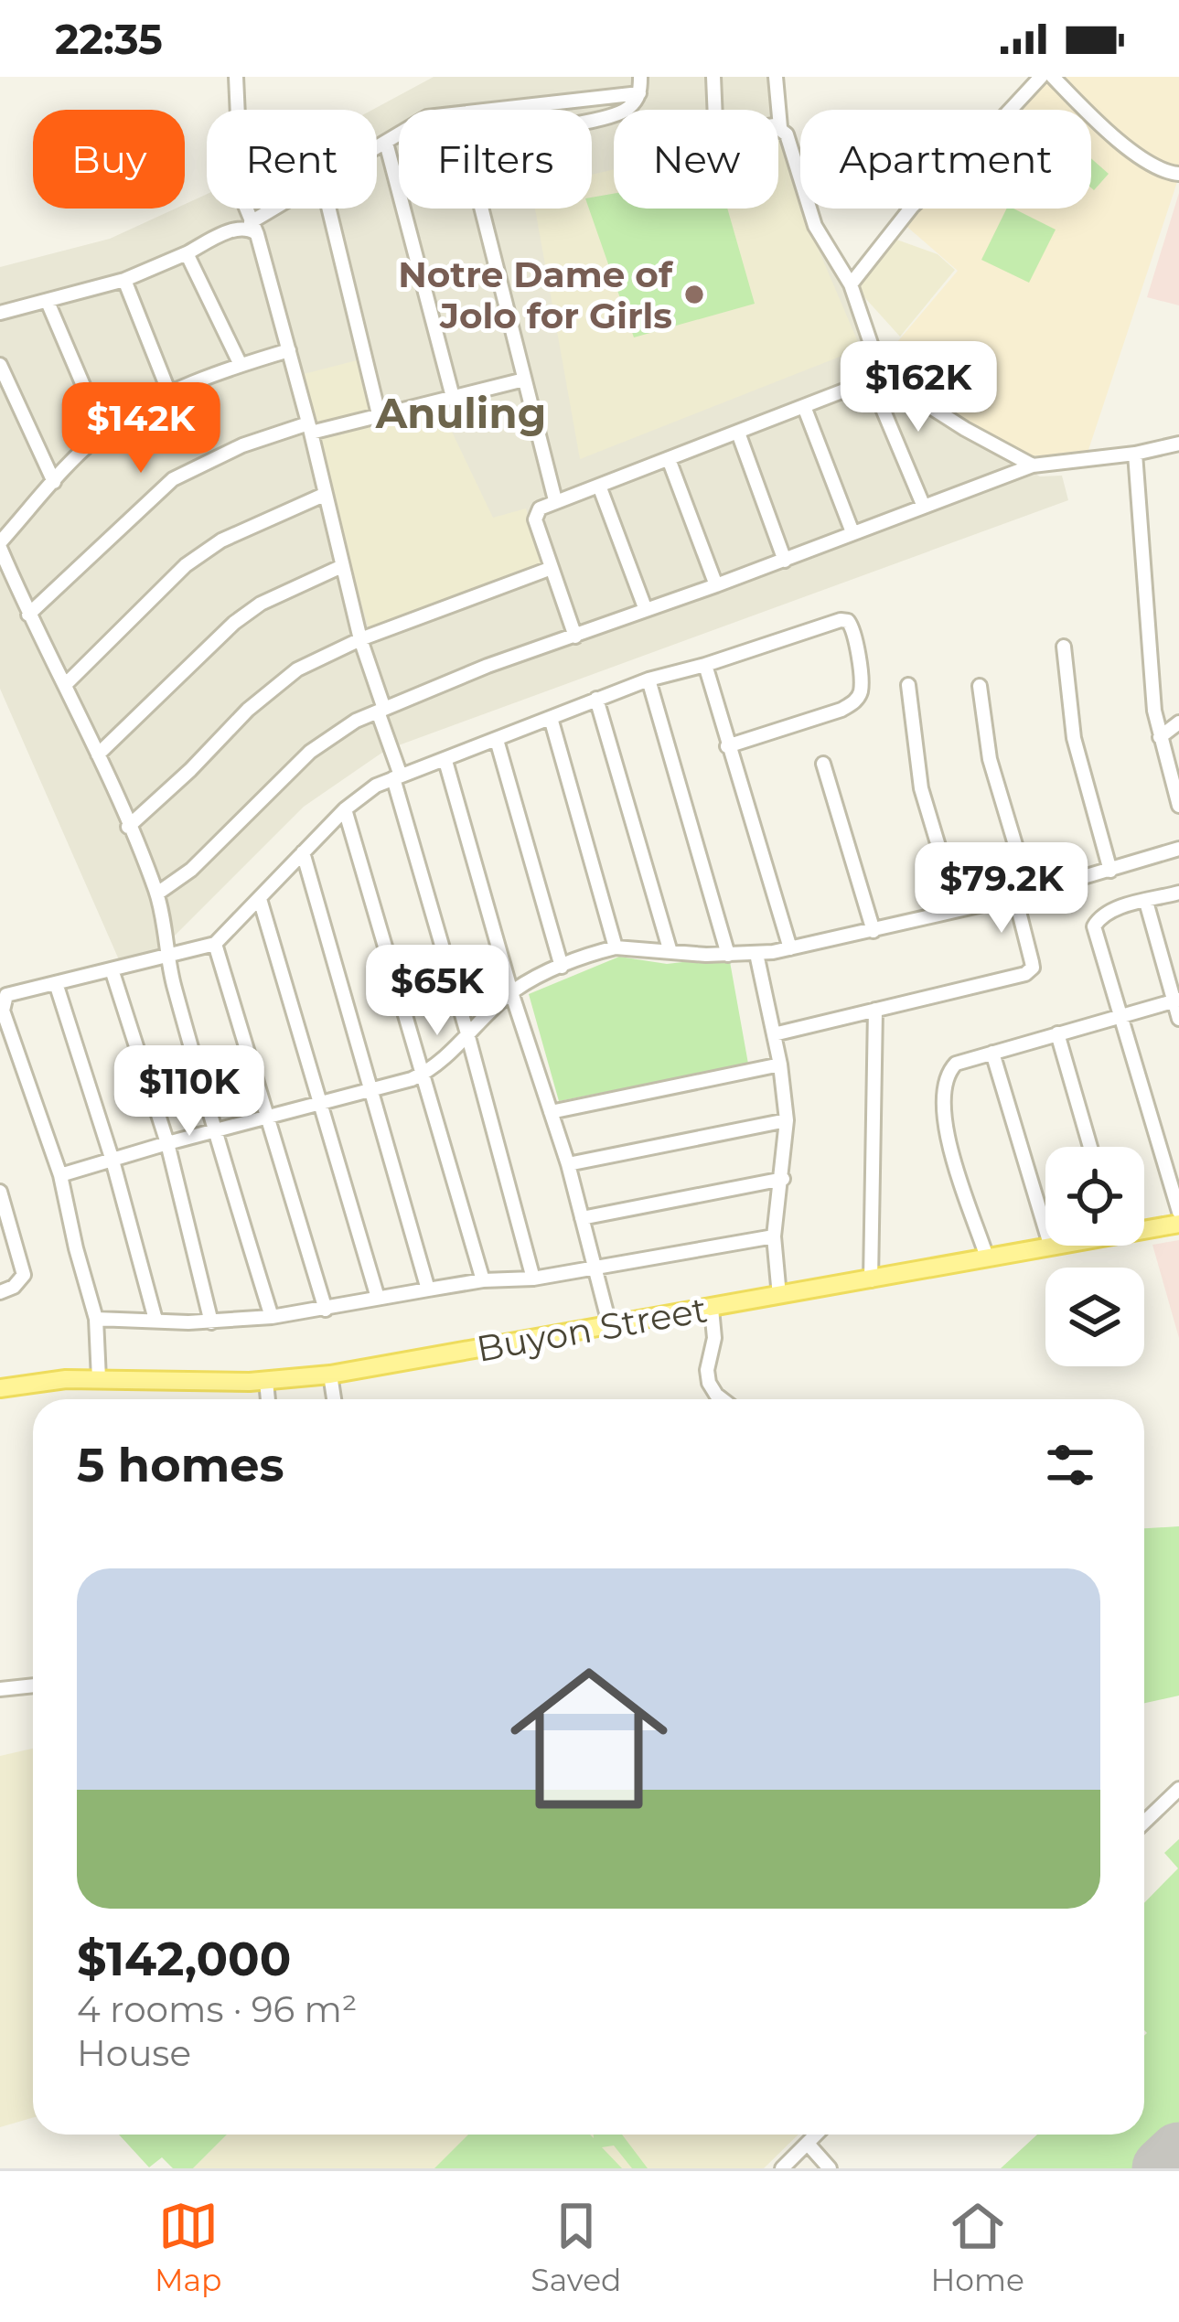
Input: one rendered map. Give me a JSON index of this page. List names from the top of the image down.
{
  "streets": {
    "main road": ["Buyon Street"]
  },
  "districts": ["Anuling"],
  "places": ["Notre Dame of Jolo for Girls"],
  "page": {
    "status": "22:35",
    "chip": [
      "Buy",
      "Rent",
      "Filters",
      "New",
      "Apartment"
    ],
    "price": [
      "$162K",
      "$142K",
      "$79.2K",
      "$65K",
      "$110K"
    ],
    "heading": "5 homes",
    "list": [
      {
        "name": "$142,000",
        "note": "4 rooms · 96 m² · House"
      }
    ],
    "tabs": ["Map", "Saved", "Home"]
  }
}
